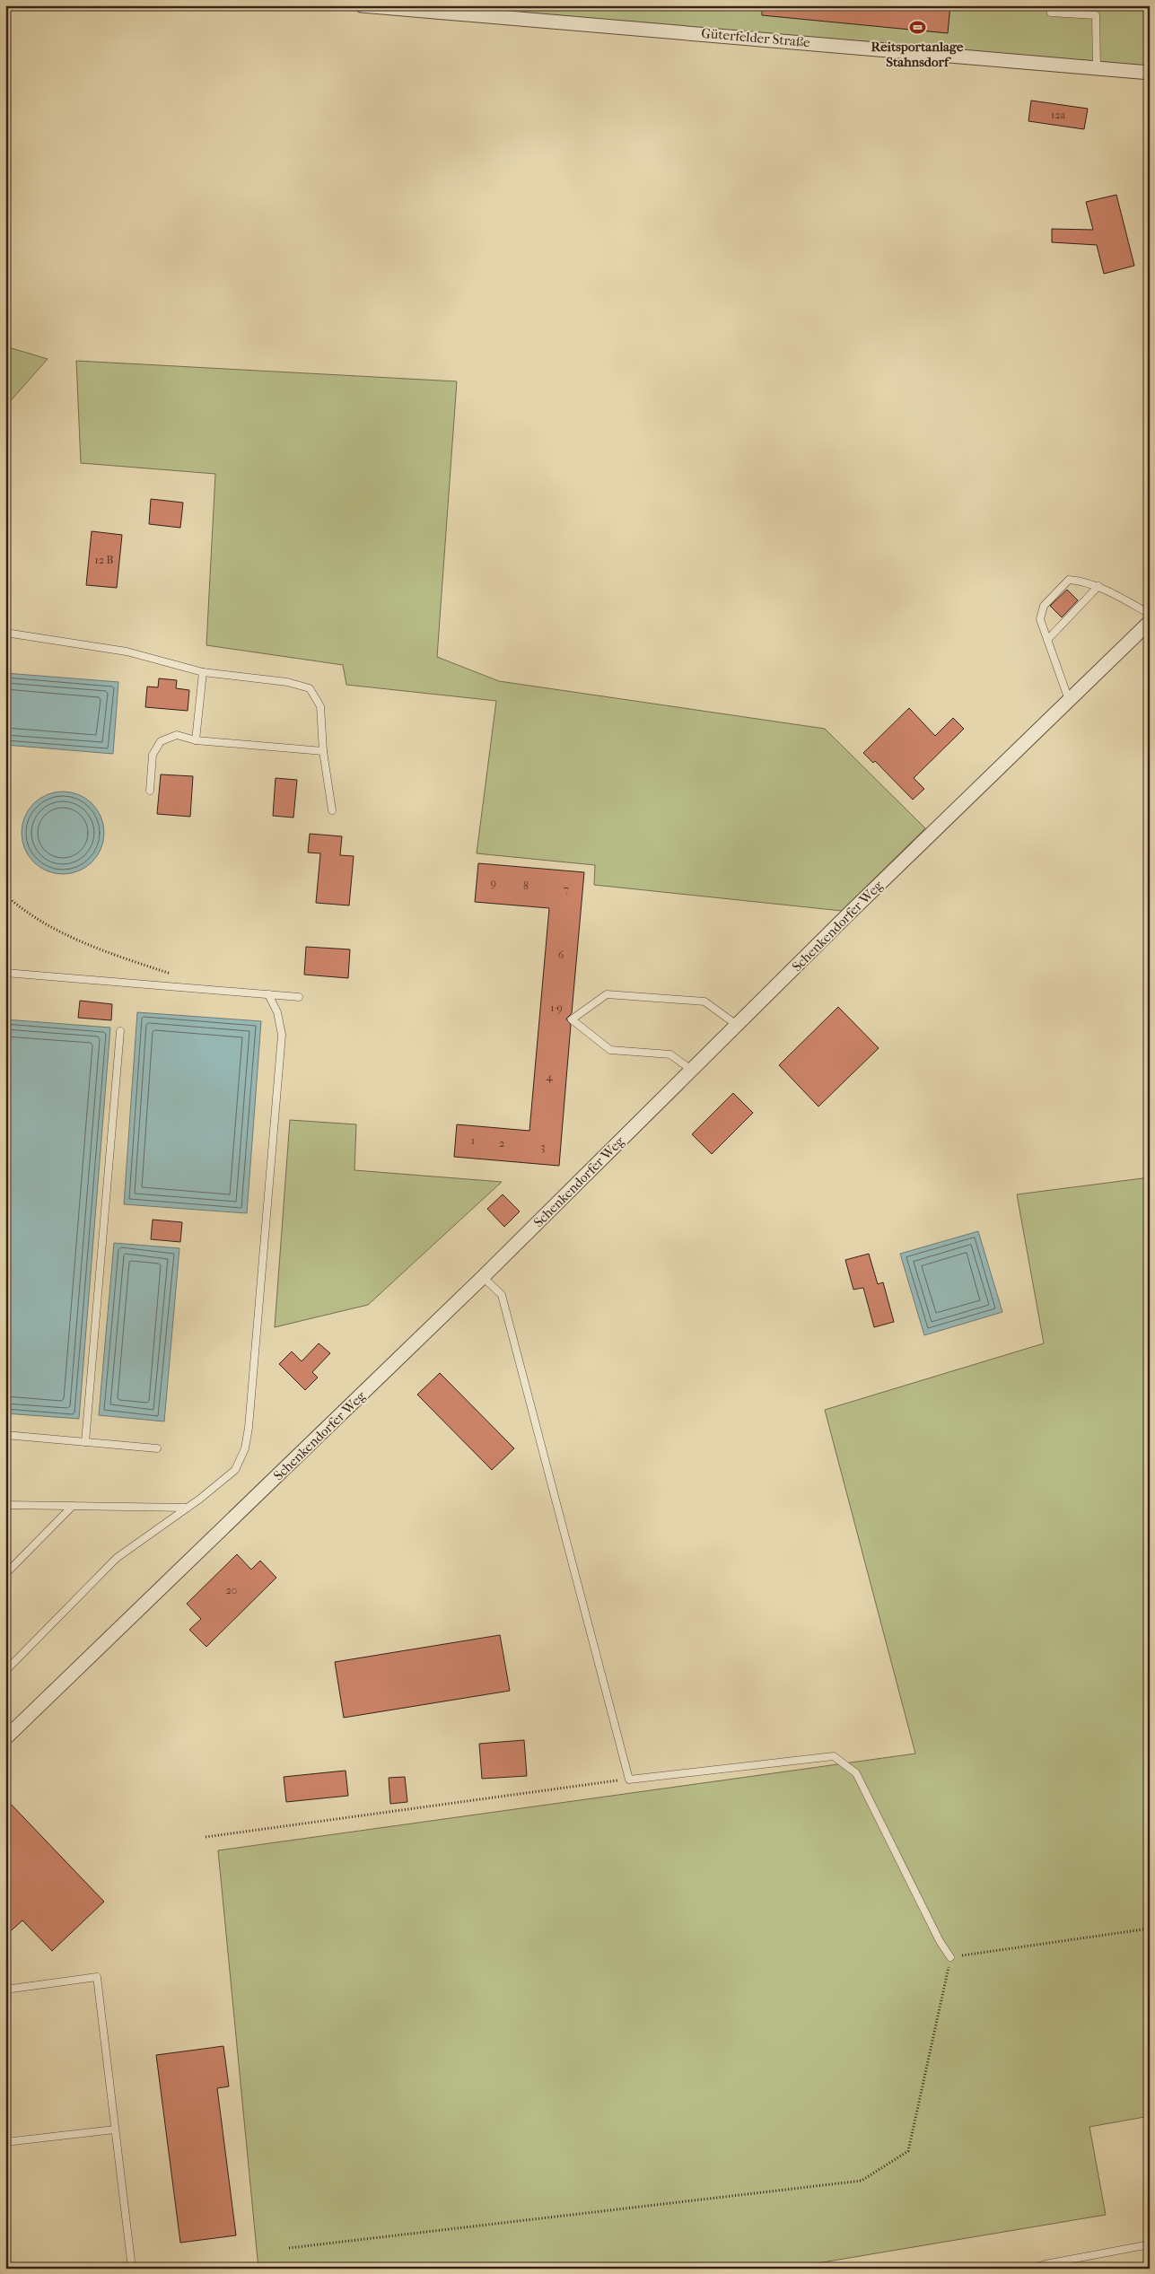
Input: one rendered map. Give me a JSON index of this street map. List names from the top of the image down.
{
  "streets": {
    "street": ["Güterfelder Straße", "Schenkendorfer Weg"]
  },
  "places": {
    "sports": ["Reitsportanlage Stahnsdorf"]
  },
  "house_numbers": [
    "12a",
    "12 B",
    "9",
    "8",
    "7",
    "6",
    "1-9",
    "4",
    "1",
    "2",
    "3",
    "20"
  ]
}
